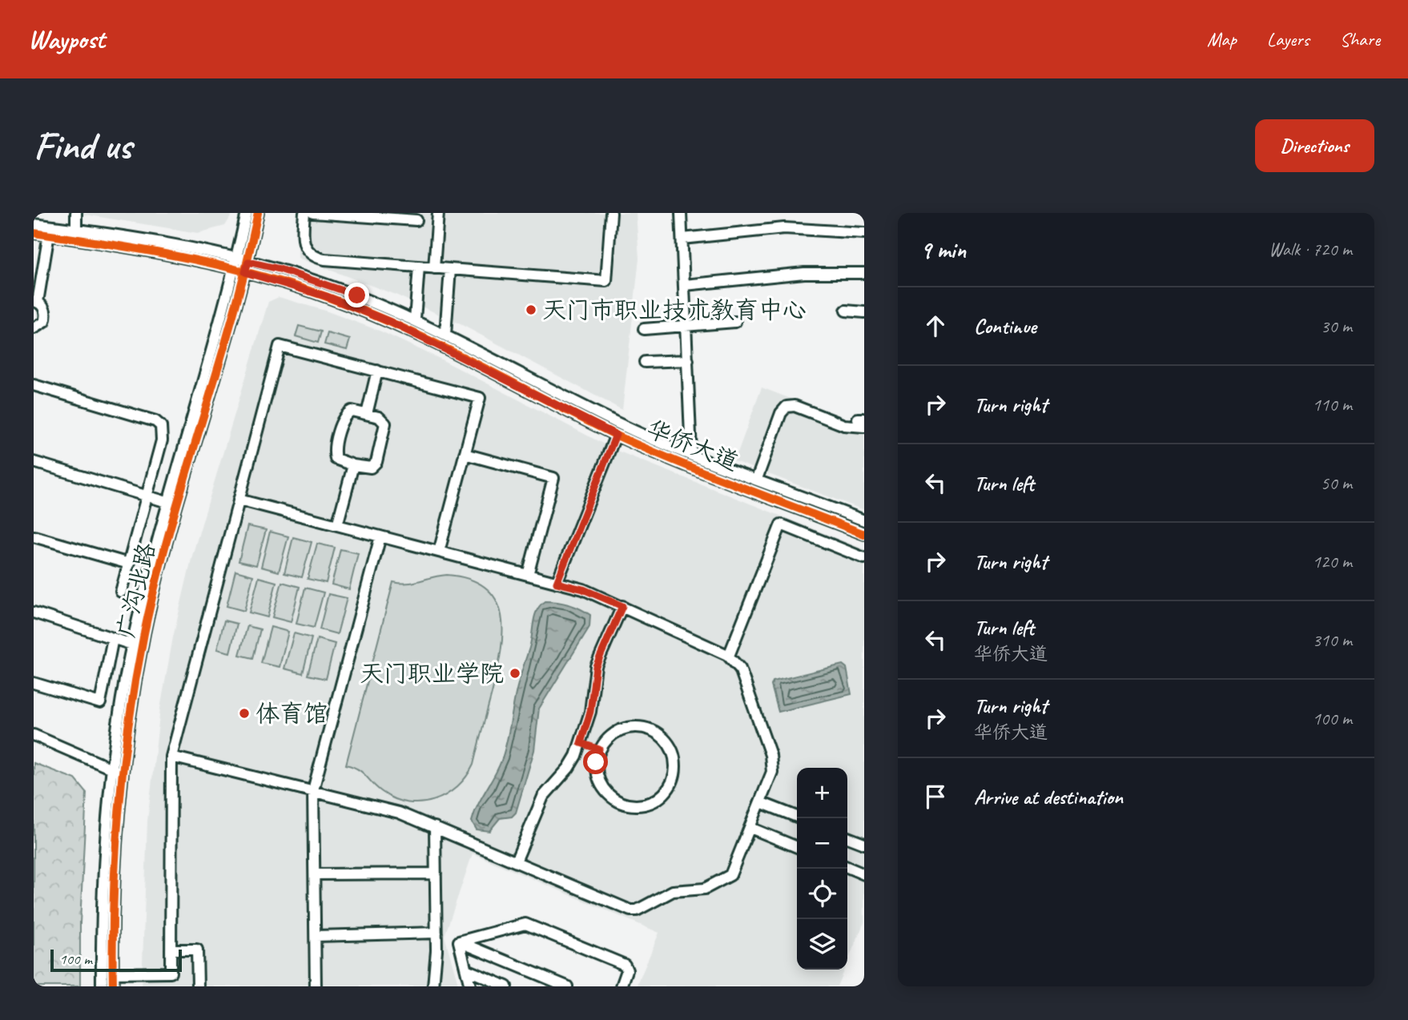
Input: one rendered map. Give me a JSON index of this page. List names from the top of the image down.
{
  "streets": {
    "street": ["华侨大道", "广沟北路"]
  },
  "crossings": [
    ["华侨大道", "广沟北路"]
  ],
  "places": ["天门市职业技术教育中心", "天门职业学院", "体育馆"],
  "scale_bar": "100 m",
  "page": {
    "header": "Waypost",
    "nav": ["Map", "Layers", "Share"],
    "buttons": "Directions",
    "title": "Find us",
    "heading": ["9 min", "Walk · 720 m"],
    "list": [
      ["Continue", "30 m"],
      ["Turn right", "110 m"],
      ["Turn left", "50 m"],
      ["Turn right", "120 m"],
      ["Turn left", "华侨大道", "310 m"],
      ["Turn right", "华侨大道", "100 m"],
      "Arrive at destination"
    ],
    "map_buttons": ["+", "−"],
    "scale": "100 m"
  }
}
